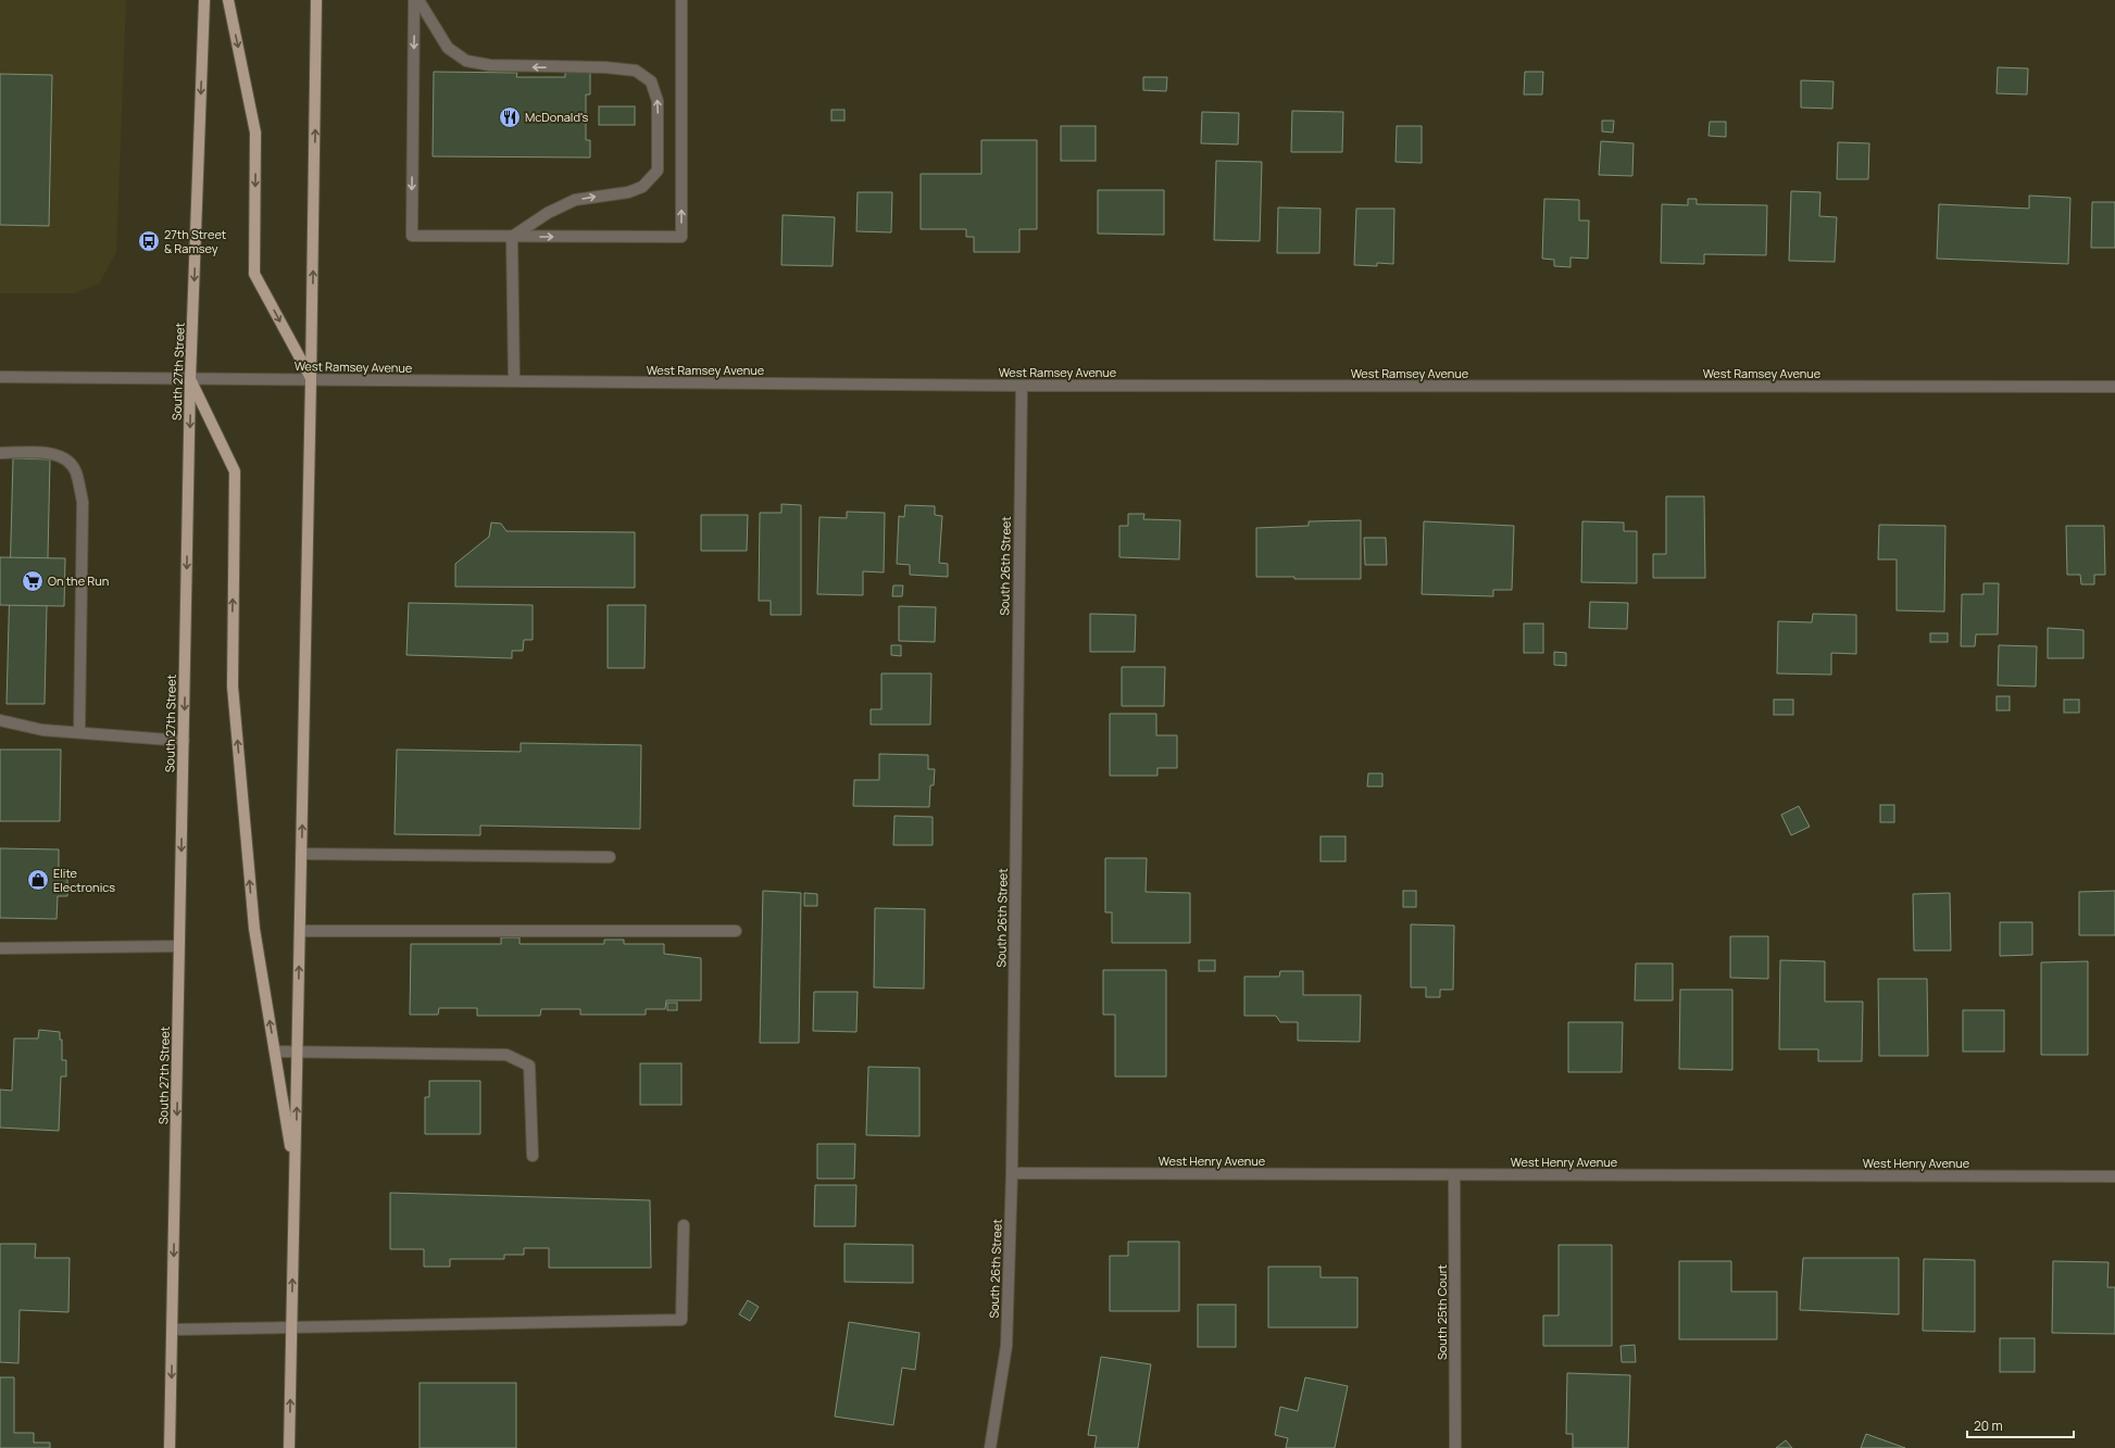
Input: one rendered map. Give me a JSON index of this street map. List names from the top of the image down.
{
  "streets": {
    "main road": ["South 27th Street"],
    "street": [
      "West Ramsey Avenue",
      "South 26th Street",
      "West Henry Avenue",
      "South 25th Court"
    ]
  },
  "crossings": [
    ["West Ramsey Avenue", "South 27th Street"],
    ["West Ramsey Avenue", "South 26th Street"],
    ["South 26th Street", "West Henry Avenue"],
    ["West Henry Avenue", "South 25th Court"]
  ],
  "places": {
    "restaurant": ["McDonald's"],
    "bus stop": ["27th Street & Ramsey"],
    "supermarket": ["On the Run"],
    "shop": ["Elite Electronics"]
  },
  "scale_bar": "20 m"
}
